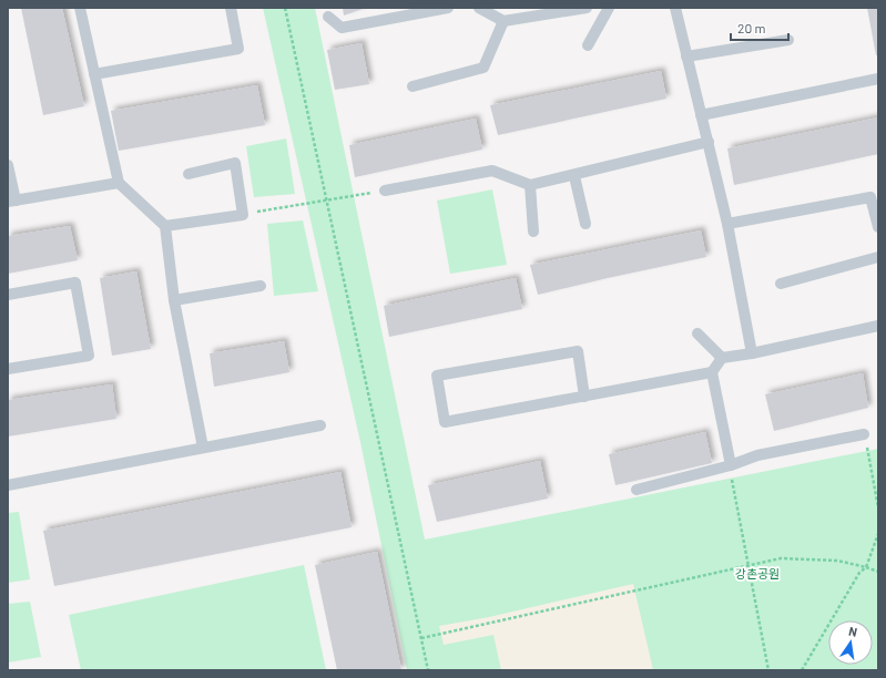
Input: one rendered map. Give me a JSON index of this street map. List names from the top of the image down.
{
  "parks": ["강촌공원"],
  "scale_bar": "20 m",
  "north": "top"
}
